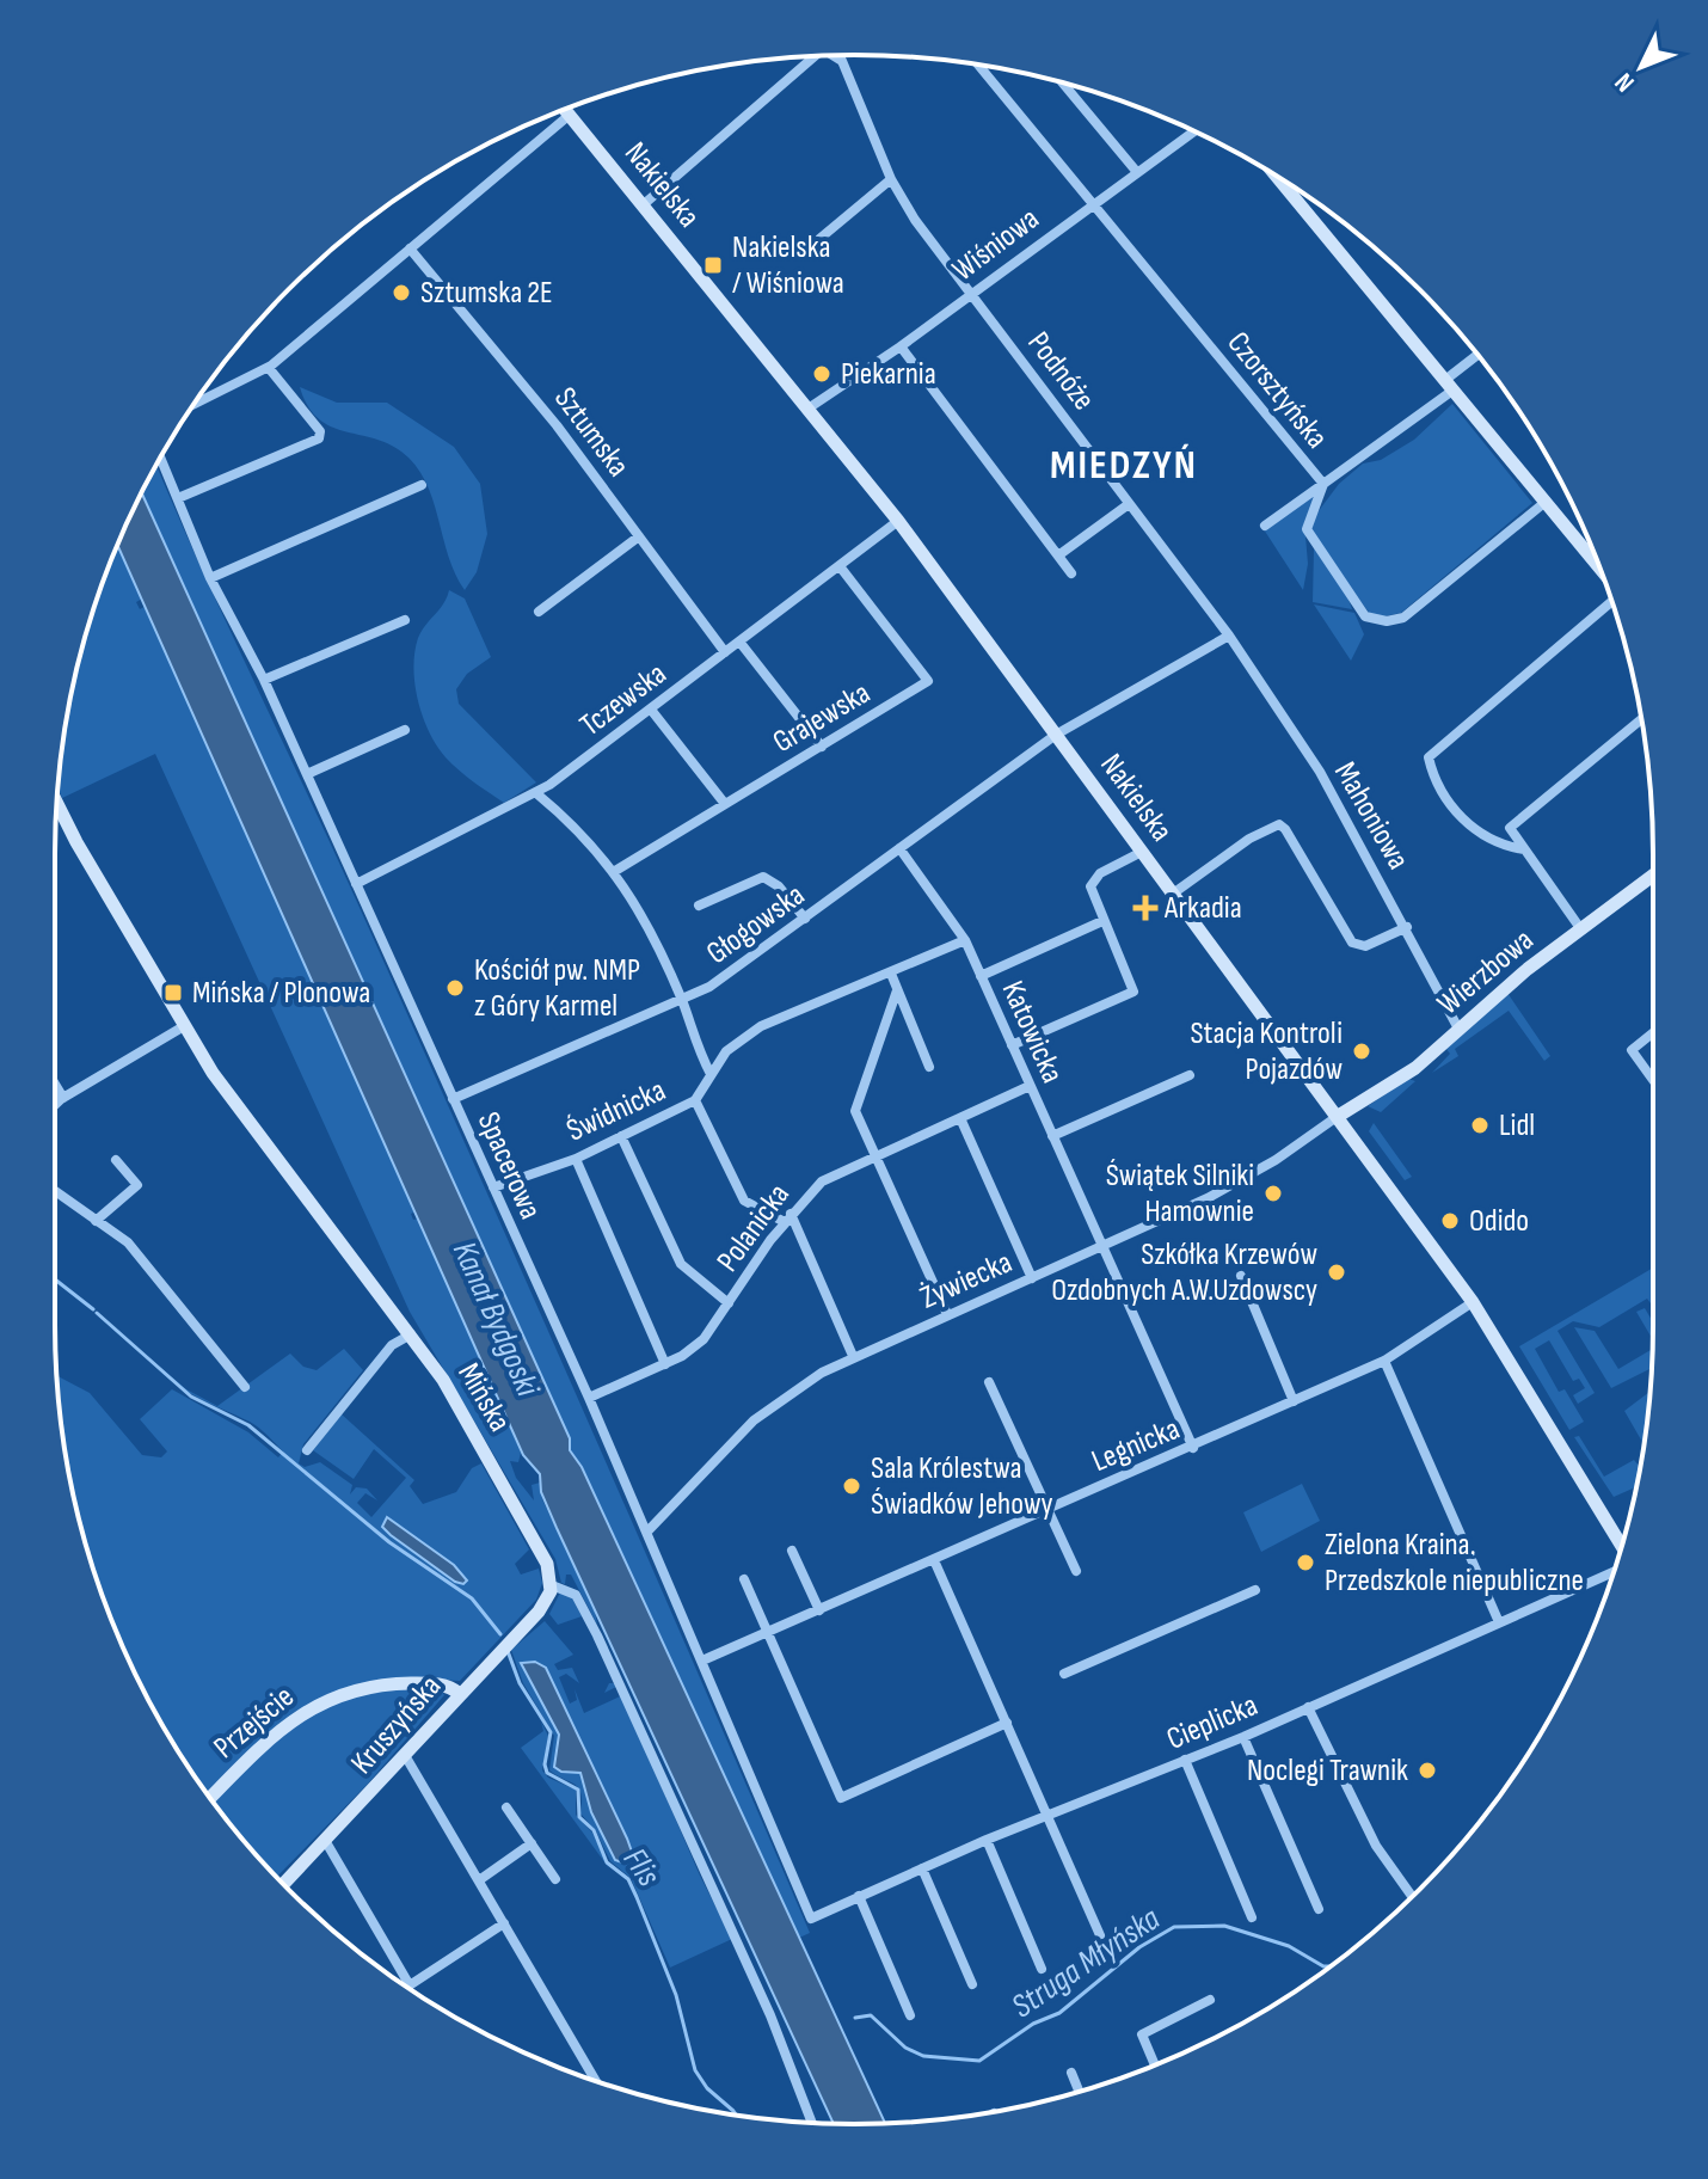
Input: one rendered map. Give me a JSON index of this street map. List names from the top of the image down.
{
  "streets": {
    "street": [
      "Nakielska",
      "Wiśniowa",
      "Podnóże",
      "Czorsztyńska",
      "Sztumska",
      "Tczewska",
      "Grajewska",
      "Mahoniowa",
      "Głogowska",
      "Wierzbowa",
      "Katowicka",
      "Świdnicka",
      "Spacerowa",
      "Polanicka",
      "Żywiecka",
      "Mińska",
      "Legnicka",
      "Przejście",
      "Cieplicka",
      "Kruszyńska"
    ]
  },
  "crossings": [
    ["Nakielska", "Wiśniowa"],
    ["Nakielska", "Podnóże"],
    ["Nakielska", "Tczewska"],
    ["Nakielska", "Głogowska"],
    ["Nakielska", "Wierzbowa"],
    ["Nakielska", "Żywiecka"],
    ["Nakielska", "Legnicka"],
    ["Wiśniowa", "Podnóże"],
    ["Wiśniowa", "Czorsztyńska"],
    ["Podnóże", "Mahoniowa"],
    ["Podnóże", "Głogowska"],
    ["Sztumska", "Tczewska"],
    ["Tczewska", "Grajewska"],
    ["Tczewska", "Spacerowa"],
    ["Mahoniowa", "Głogowska"],
    ["Mahoniowa", "Wierzbowa"],
    ["Głogowska", "Katowicka"],
    ["Głogowska", "Spacerowa"],
    ["Wierzbowa", "Żywiecka"],
    ["Katowicka", "Świdnicka"],
    ["Katowicka", "Polanicka"],
    ["Katowicka", "Żywiecka"],
    ["Katowicka", "Legnicka"],
    ["Świdnicka", "Spacerowa"],
    ["Spacerowa", "Polanicka"],
    ["Spacerowa", "Żywiecka"],
    ["Spacerowa", "Legnicka"],
    ["Spacerowa", "Cieplicka"],
    ["Mińska", "Kruszyńska"],
    ["Przejście", "Kruszyńska"]
  ],
  "districts": ["MIEDZYŃ"],
  "water": ["Kanał Bydgoski", "Flis", "Struga Młyńska"],
  "places": {
    "transit": ["Nakielska / Wiśniowa", "Mińska / Plonowa"],
    "other": [
      "Sztumska 2E",
      "Piekarnia",
      "Kościół pw. NMP z Góry Karmel",
      "Stacja Kontroli Pojazdów",
      "Lidl",
      "Świątek Silniki Hamownie",
      "Odido",
      "Szkółka Krzewów Ozdobnych A.W.Uzdowscy",
      "Sala Królestwa Świadków Jehowy",
      "Zielona Kraina. Przedszkole niepubliczne",
      "Noclegi Trawnik"
    ],
    "health": ["Arkadia"]
  },
  "north": "bottom left"
}
